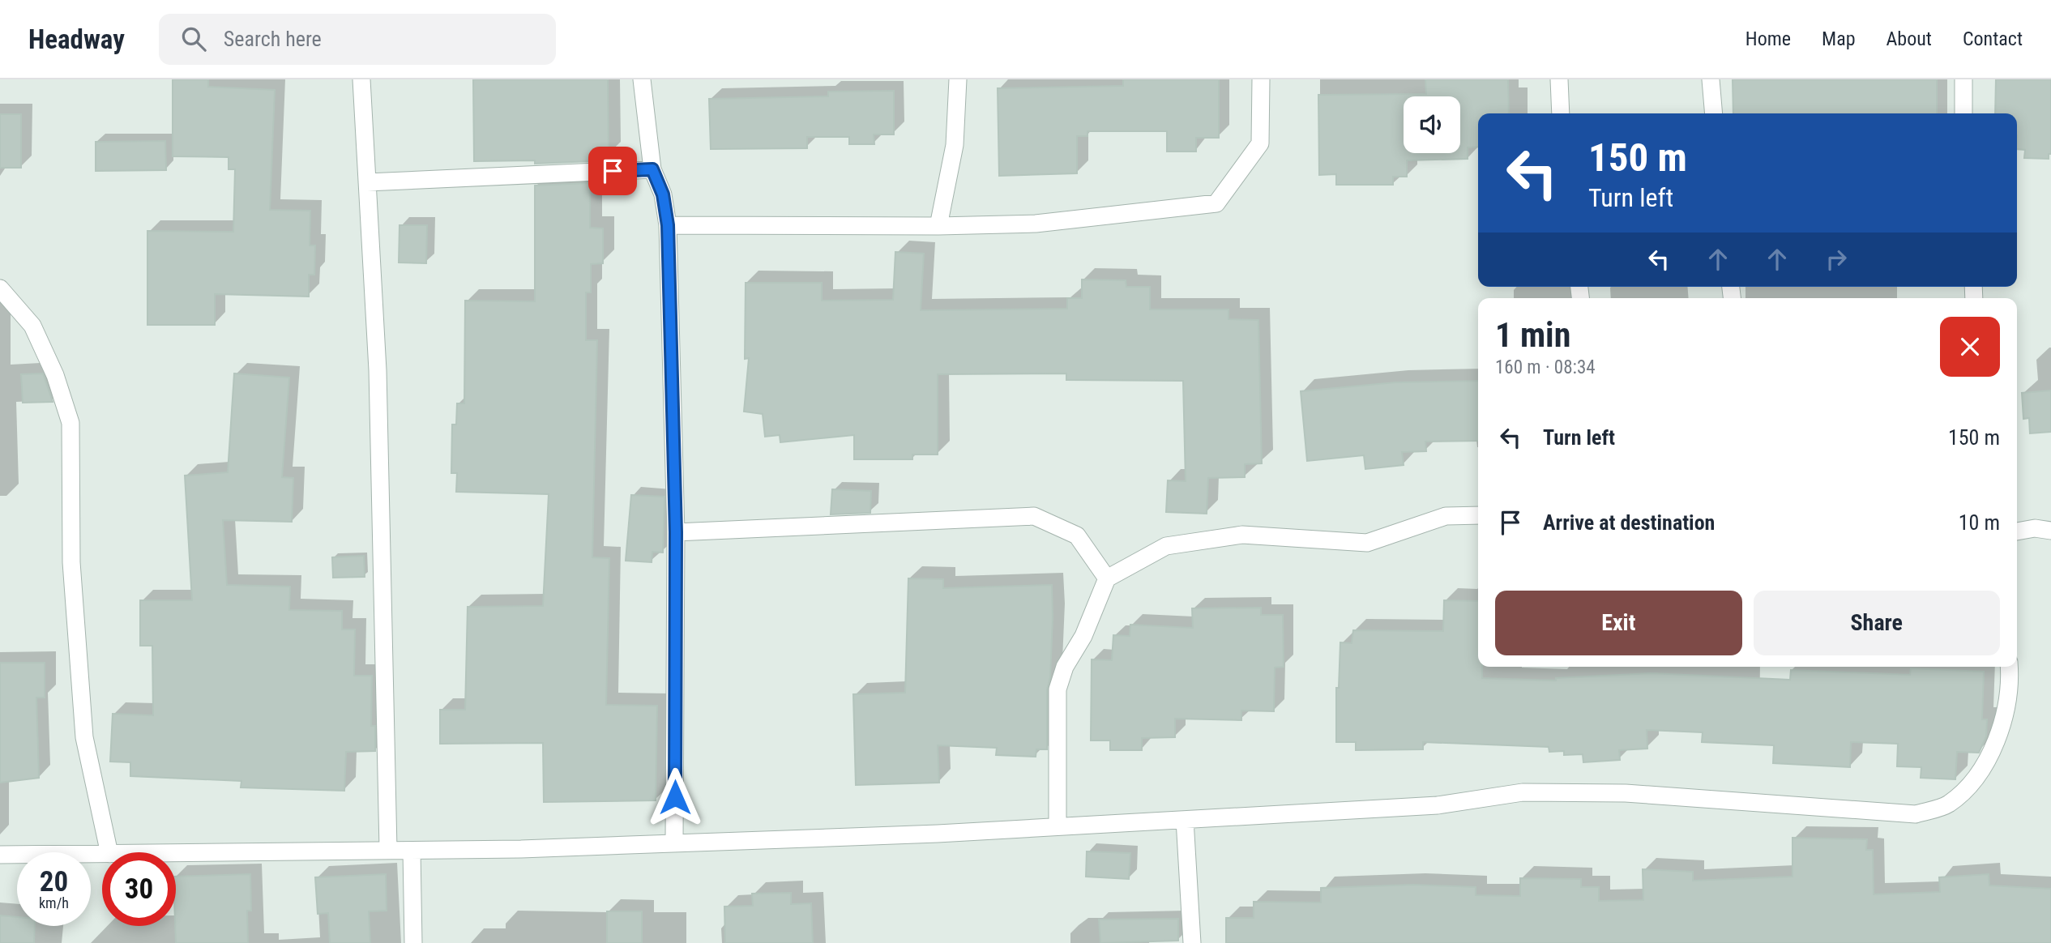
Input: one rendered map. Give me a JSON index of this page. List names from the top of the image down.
{
  "page": {
    "header": "Headway",
    "search": "Search here",
    "nav": [
      "Home",
      "Map",
      "About",
      "Contact"
    ],
    "turn": ["150 m", "Turn left"],
    "heading": ["1 min", "160 m · 08:34"],
    "list": [
      {
        "name": "Turn left",
        "value": "150 m"
      },
      {
        "name": "Arrive at destination",
        "value": "10 m"
      }
    ],
    "buttons": ["Exit", "Share"],
    "speed": "20 km/h",
    "limit": "30"
  }
}
